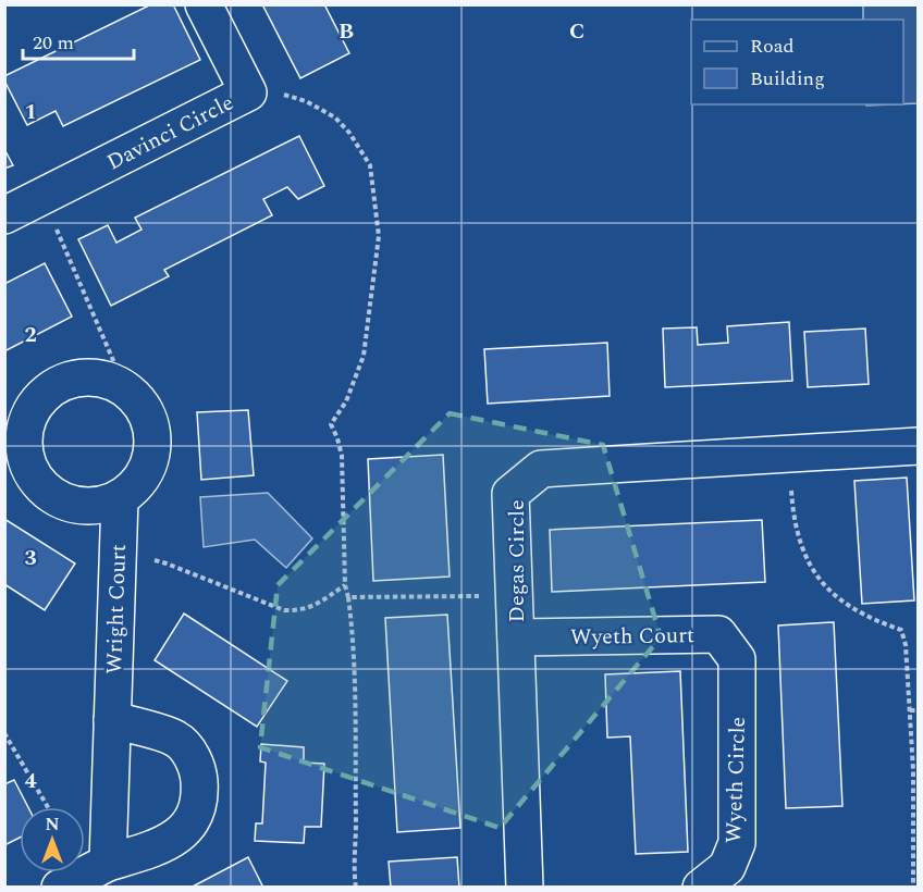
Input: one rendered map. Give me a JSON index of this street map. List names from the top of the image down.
{
  "streets": {
    "street": [
      "Davinci Circle",
      "Degas Circle",
      "Wright Court",
      "Wyeth Court",
      "Wyeth Circle"
    ]
  },
  "crossings": [
    ["Degas Circle", "Wyeth Court"],
    ["Wyeth Court", "Wyeth Circle"]
  ],
  "legend": ["Road", "Building"],
  "scale_bar": "20 m",
  "north": "top",
  "grid": {
    "columns": ["B", "C"],
    "rows": [
      "1",
      "2",
      "3",
      "4"
    ]
  }
}
